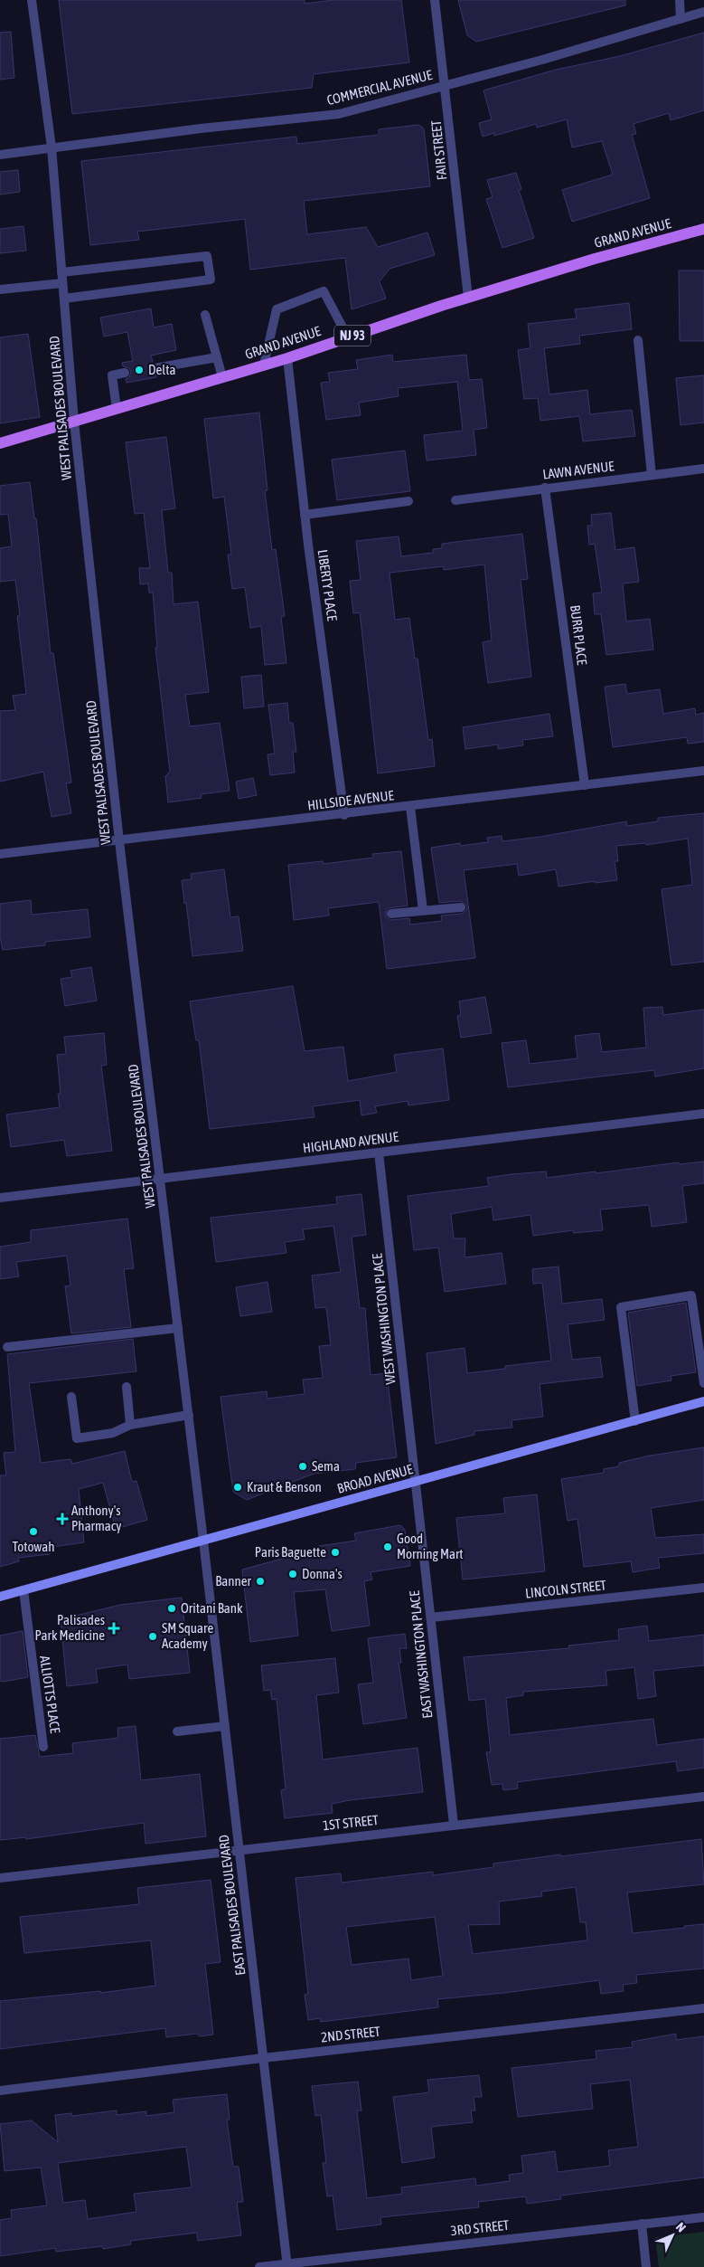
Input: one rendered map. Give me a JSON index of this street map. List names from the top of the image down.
{
  "streets": {
    "main road": ["GRAND AVENUE", "NJ 93", "BROAD AVENUE"],
    "street": [
      "COMMERCIAL AVENUE",
      "FAIR STREET",
      "WEST PALISADES BOULEVARD",
      "LAWN AVENUE",
      "LIBERTY PLACE",
      "BURR PLACE",
      "HILLSIDE AVENUE",
      "HIGHLAND AVENUE",
      "WEST WASHINGTON PLACE",
      "LINCOLN STREET",
      "EAST WASHINGTON PLACE",
      "ALLIOTTS PLACE",
      "1ST STREET",
      "EAST PALISADES BOULEVARD",
      "2ND STREET",
      "3RD STREET"
    ]
  },
  "crossings": [
    ["COMMERCIAL AVENUE", "FAIR STREET"],
    ["COMMERCIAL AVENUE", "WEST PALISADES BOULEVARD"],
    ["FAIR STREET", "GRAND AVENUE"],
    ["GRAND AVENUE", "WEST PALISADES BOULEVARD"],
    ["GRAND AVENUE", "LIBERTY PLACE"],
    ["WEST PALISADES BOULEVARD", "HILLSIDE AVENUE"],
    ["WEST PALISADES BOULEVARD", "HIGHLAND AVENUE"],
    ["WEST PALISADES BOULEVARD", "BROAD AVENUE"],
    ["WEST PALISADES BOULEVARD", "EAST PALISADES BOULEVARD"],
    ["LAWN AVENUE", "BURR PLACE"],
    ["LIBERTY PLACE", "HILLSIDE AVENUE"],
    ["BURR PLACE", "HILLSIDE AVENUE"],
    ["HIGHLAND AVENUE", "WEST WASHINGTON PLACE"],
    ["WEST WASHINGTON PLACE", "BROAD AVENUE"],
    ["WEST WASHINGTON PLACE", "EAST WASHINGTON PLACE"],
    ["BROAD AVENUE", "EAST WASHINGTON PLACE"],
    ["BROAD AVENUE", "ALLIOTTS PLACE"],
    ["BROAD AVENUE", "EAST PALISADES BOULEVARD"],
    ["LINCOLN STREET", "EAST WASHINGTON PLACE"],
    ["EAST WASHINGTON PLACE", "1ST STREET"],
    ["1ST STREET", "EAST PALISADES BOULEVARD"],
    ["EAST PALISADES BOULEVARD", "2ND STREET"],
    ["EAST PALISADES BOULEVARD", "3RD STREET"]
  ],
  "places": {
    "other": [
      "Delta",
      "Sema",
      "Kraut & Benson",
      "Totowah",
      "Good Morning Mart",
      "Paris Baguette",
      "Donna's",
      "Banner",
      "Oritani Bank",
      "SM Square Academy"
    ],
    "health": ["Anthony's Pharmacy", "Palisades Park Medicine"]
  },
  "north": "top right"
}
